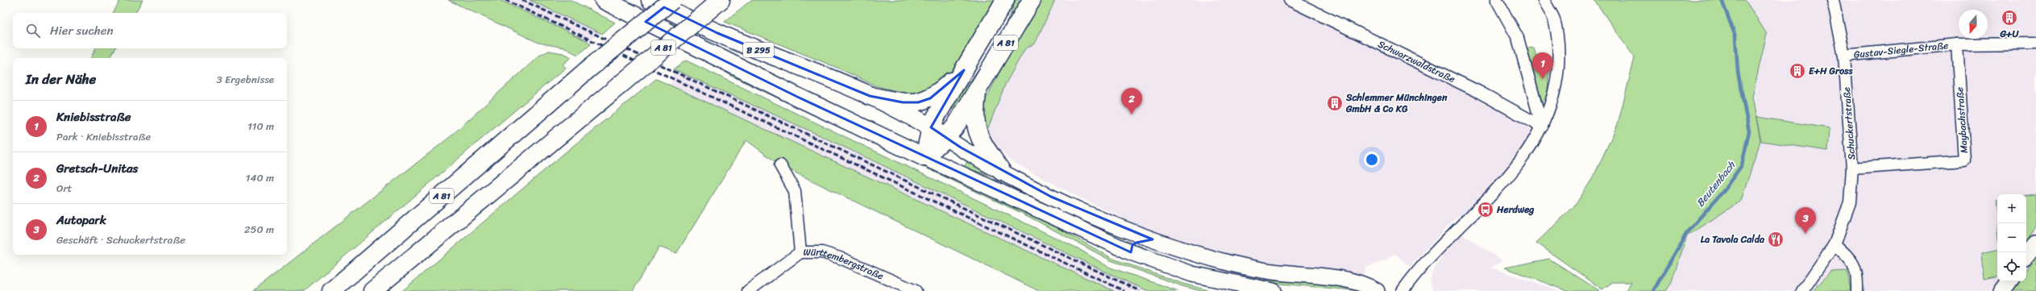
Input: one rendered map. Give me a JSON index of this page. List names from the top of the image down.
{
  "streets": {
    "main road": ["A 81", "B 295"],
    "street": [
      "Gustav-Siegle-Straße",
      "Schwarzwaldstraße",
      "Maybachstraße",
      "Schuckertstraße",
      "Württembergstraße"
    ]
  },
  "crossings": [
    ["A 81", "B 295"],
    ["Gustav-Siegle-Straße", "Maybachstraße"],
    ["Gustav-Siegle-Straße", "Schuckertstraße"],
    ["Maybachstraße", "Schuckertstraße"]
  ],
  "water": ["Beutenbach"],
  "places": {
    "building": ["G+U", "E+H Gross", "Schlemmer Münchingen GmbH & Co KG"],
    "bus stop": ["Herdweg"],
    "restaurant": ["La Tavola Calda"]
  },
  "north": "bottom",
  "page": {
    "search": "Hier suchen",
    "pins": ["1", "2", "3"],
    "heading": ["In der Nähe", "3 Ergebnisse"],
    "list": [
      {
        "mark": "1",
        "name": "Kniebisstraße",
        "note": "Park · Kniebisstraße",
        "value": "110 m"
      },
      {
        "mark": "2",
        "name": "Gretsch-Unitas",
        "note": "Ort",
        "value": "140 m"
      },
      {
        "mark": "3",
        "name": "Autopark",
        "note": "Geschäft · Schuckertstraße",
        "value": "250 m"
      }
    ],
    "map_buttons": ["+", "−"]
  }
}
